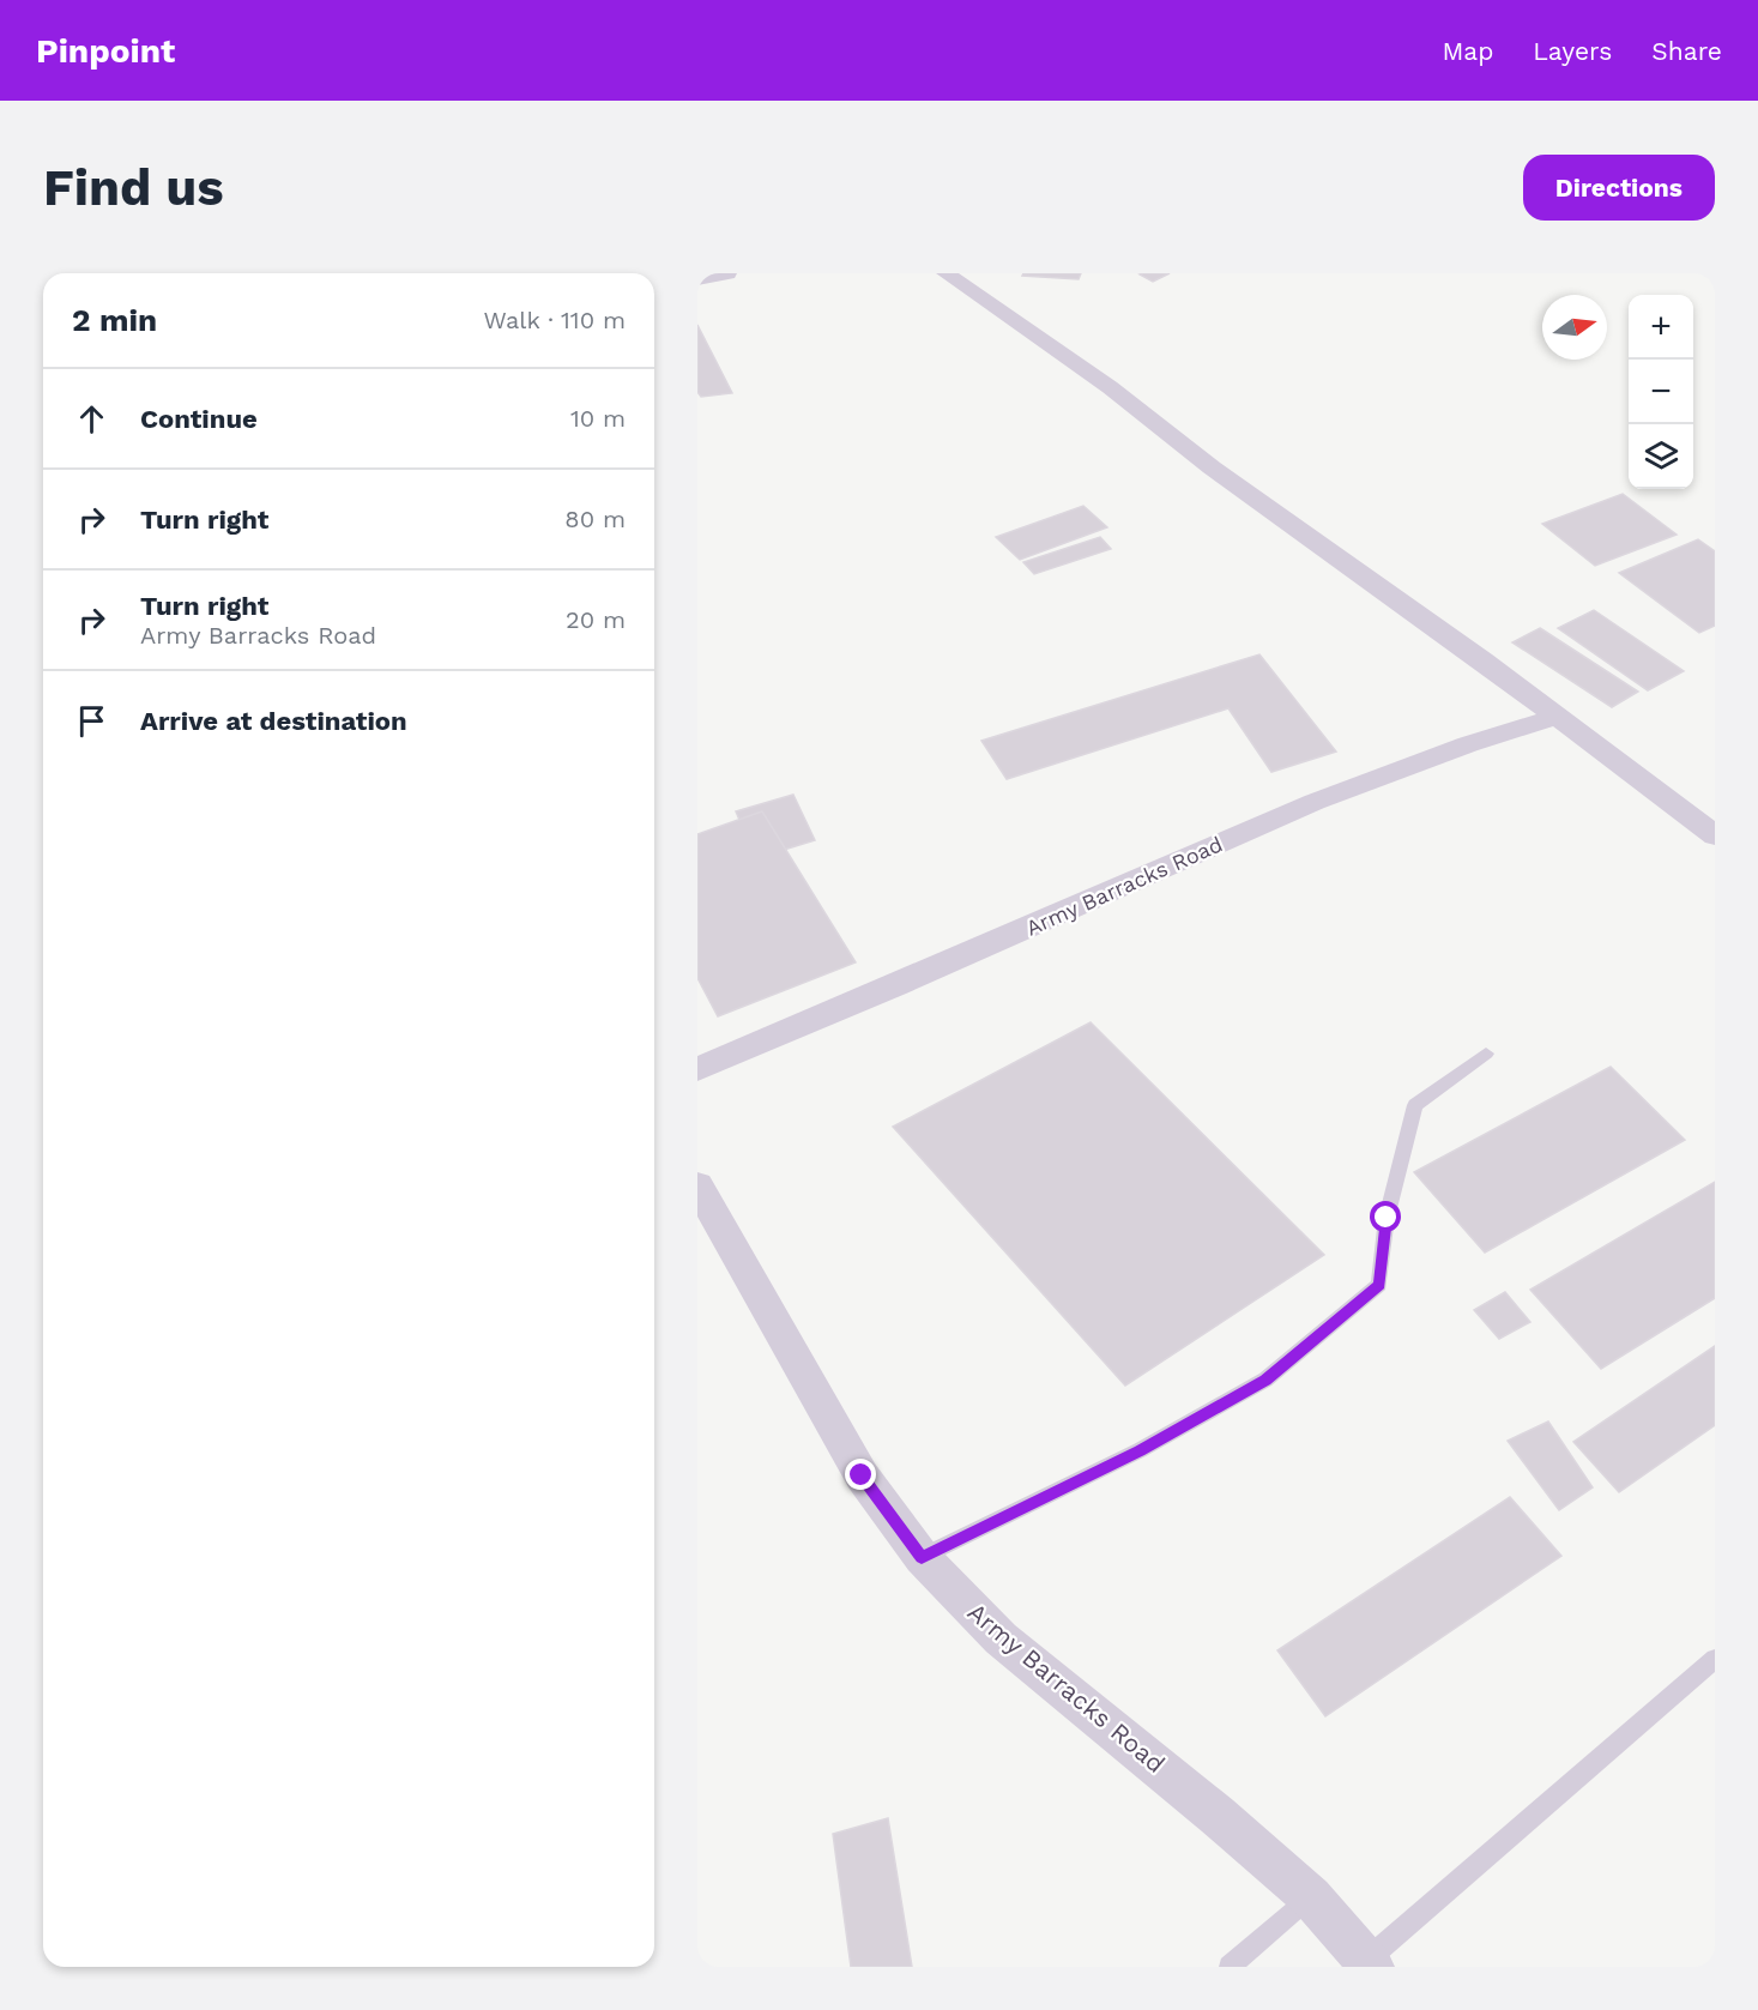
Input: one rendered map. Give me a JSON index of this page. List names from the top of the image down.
{
  "streets": {
    "street": ["Army Barracks Road"]
  },
  "north": "right",
  "page": {
    "header": "Pinpoint",
    "nav": ["Map", "Layers", "Share"],
    "buttons": "Directions",
    "title": "Find us",
    "heading": ["2 min", "Walk · 110 m"],
    "map_buttons": ["+", "−"],
    "list": [
      ["Continue", "10 m"],
      ["Turn right", "80 m"],
      ["Turn right", "Army Barracks Road", "20 m"],
      "Arrive at destination"
    ]
  }
}
